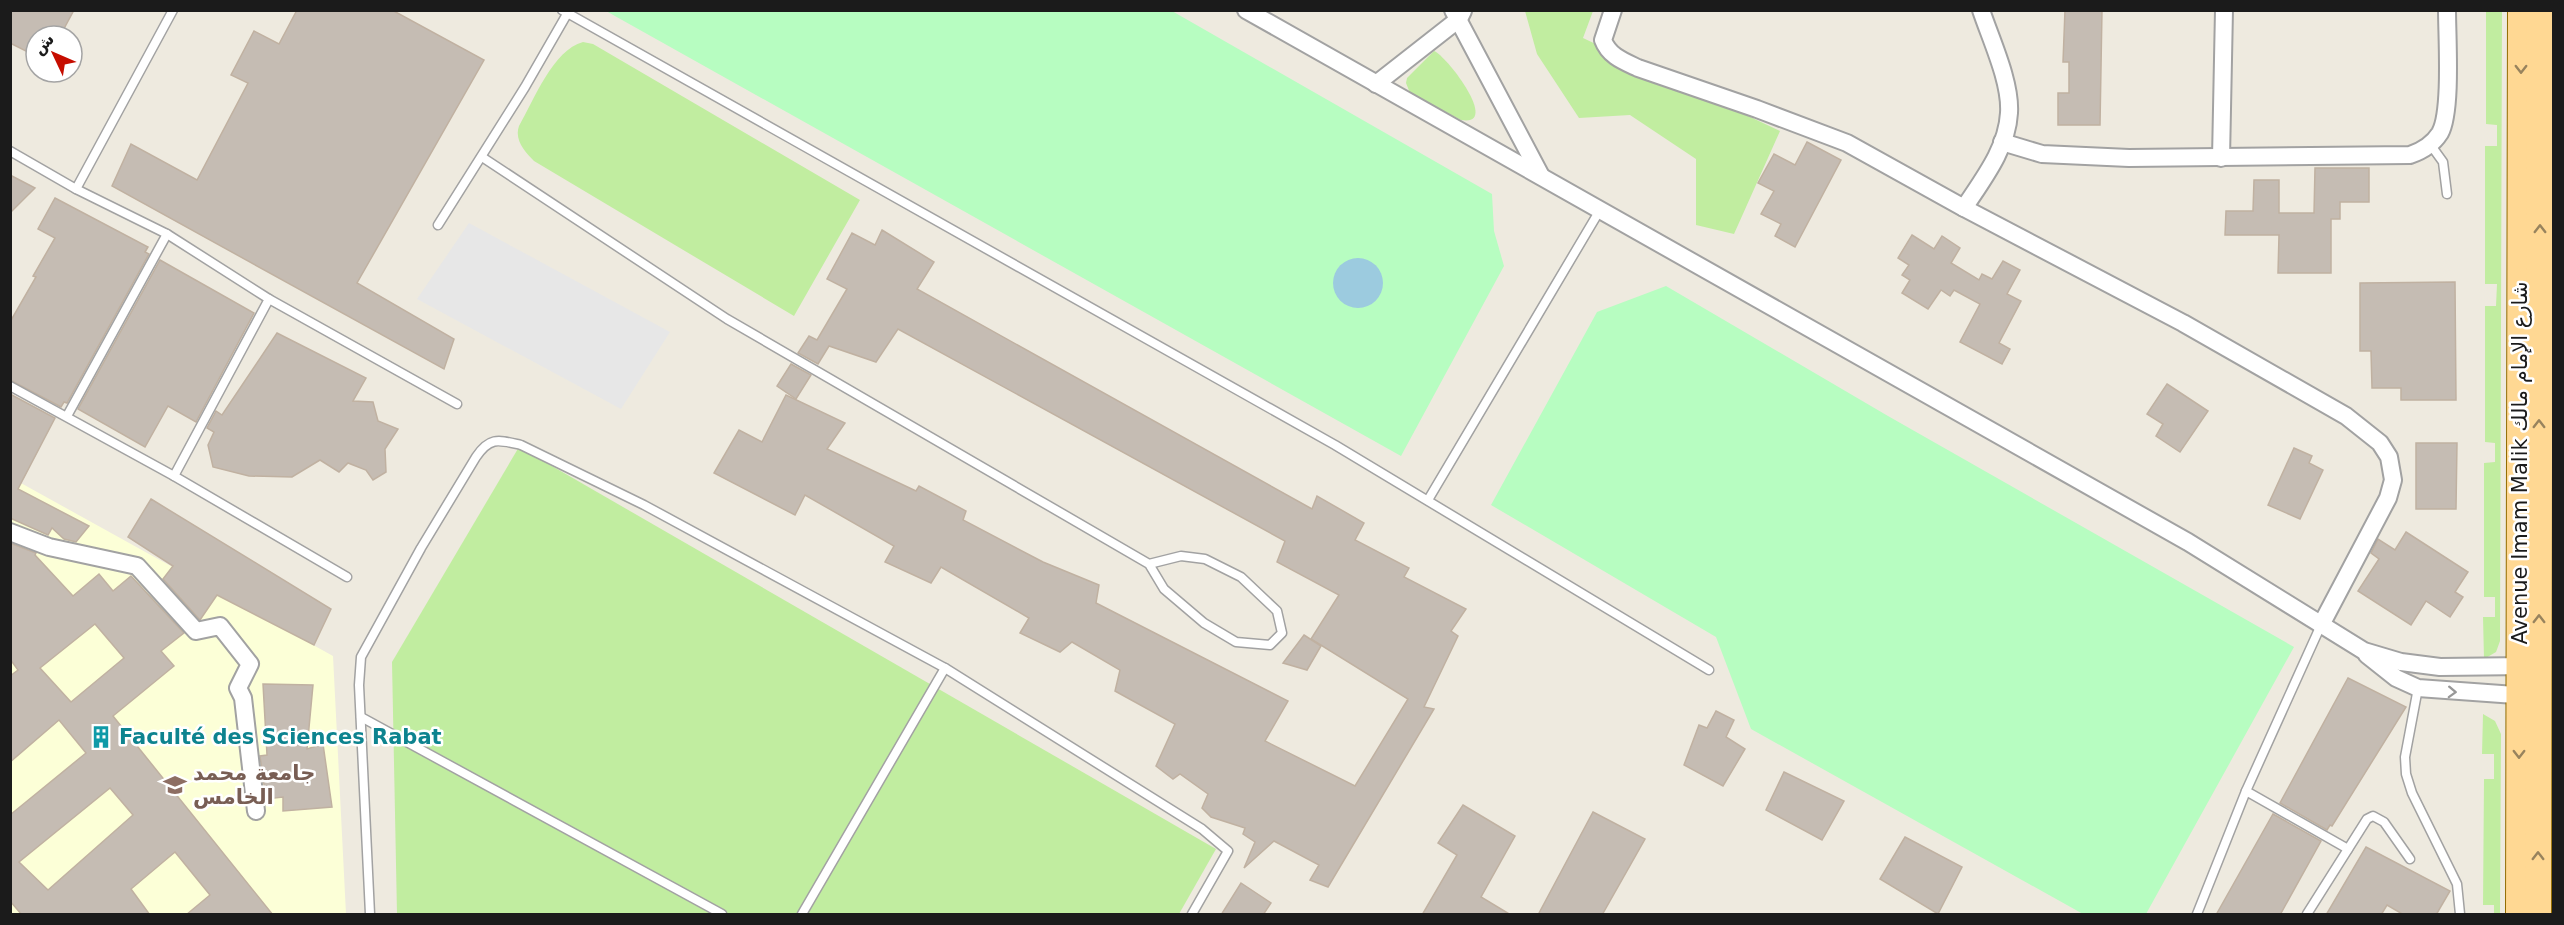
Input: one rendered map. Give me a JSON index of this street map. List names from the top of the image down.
{
  "streets": {
    "main road": ["Avenue Imam Malik شارع الإمام مالك"]
  },
  "places": {
    "building": ["Faculté des Sciences Rabat"],
    "school or university": ["جامعة محمد الخامس"]
  },
  "north": "top left"
}
